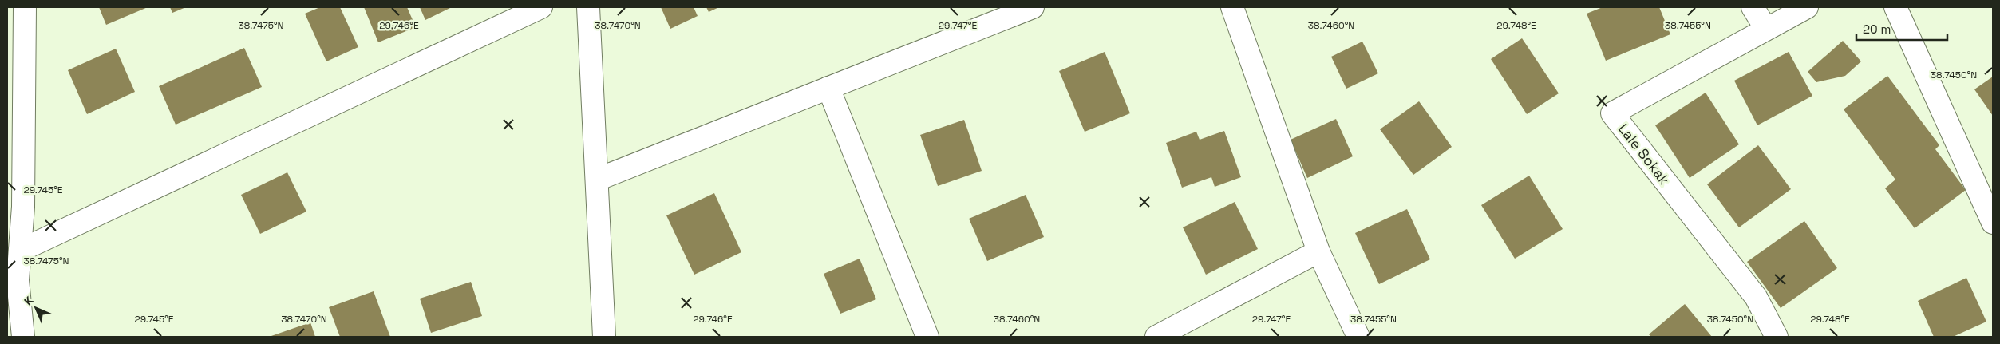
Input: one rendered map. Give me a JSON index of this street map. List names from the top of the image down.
{
  "streets": {
    "street": ["Lale Sokak"]
  },
  "scale_bar": "20 m",
  "north": "top left",
  "coordinates": [
    "29.746°E",
    "38.7475°N",
    "29.747°E",
    "29.748°E",
    "38.7470°N",
    "38.7460°N",
    "38.7455°N",
    "38.7450°N",
    "29.745°E"
  ]
}
